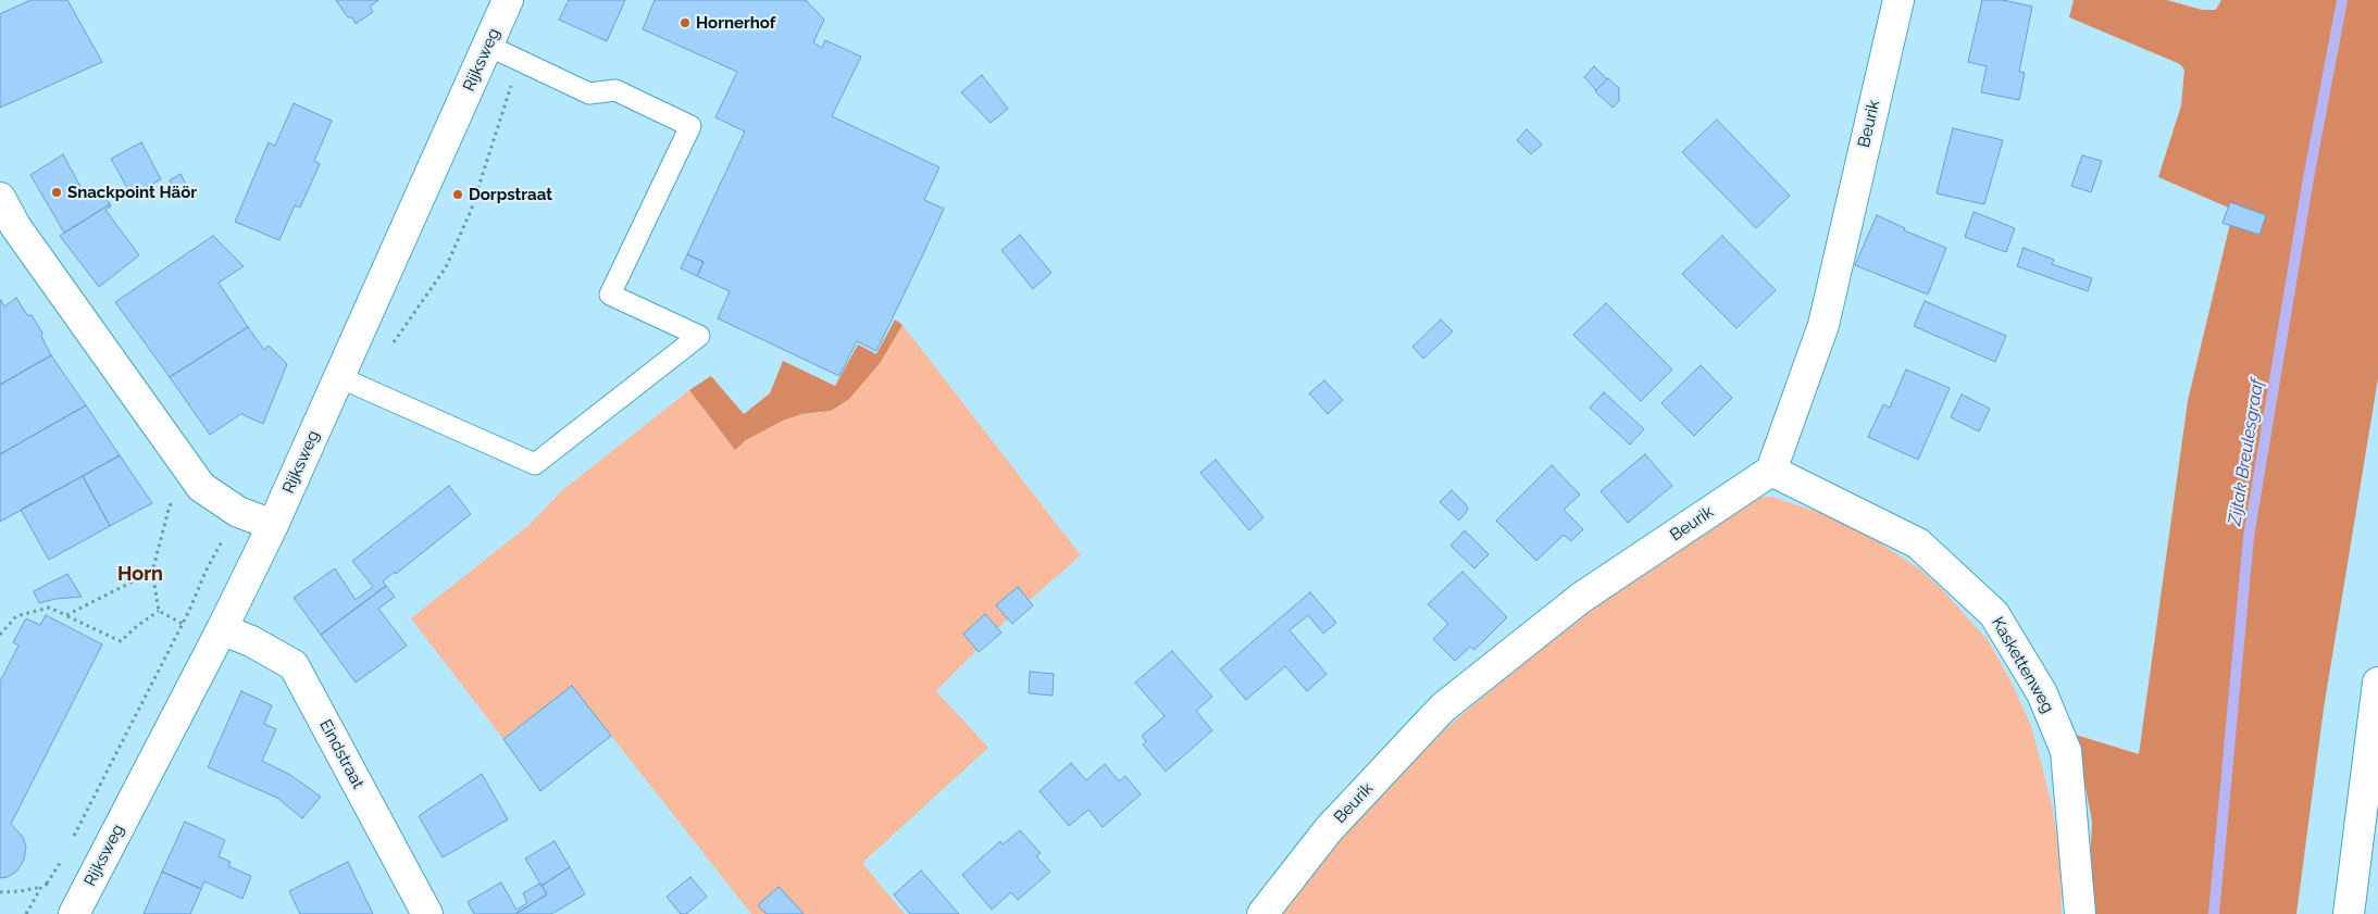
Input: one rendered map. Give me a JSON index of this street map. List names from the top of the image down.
{
  "streets": {
    "main road": [
      "Rijksweg",
      "Beurik",
      "Kaskettenweg",
      "Eindstraat"
    ]
  },
  "crossings": [
    ["Rijksweg", "Eindstraat"],
    ["Beurik", "Kaskettenweg"]
  ],
  "districts": ["Horn"],
  "water": ["Zijtak Breulesgraaf"],
  "places": ["Hornerhof", "Snackpoint Häör", "Dorpstraat"]
}
